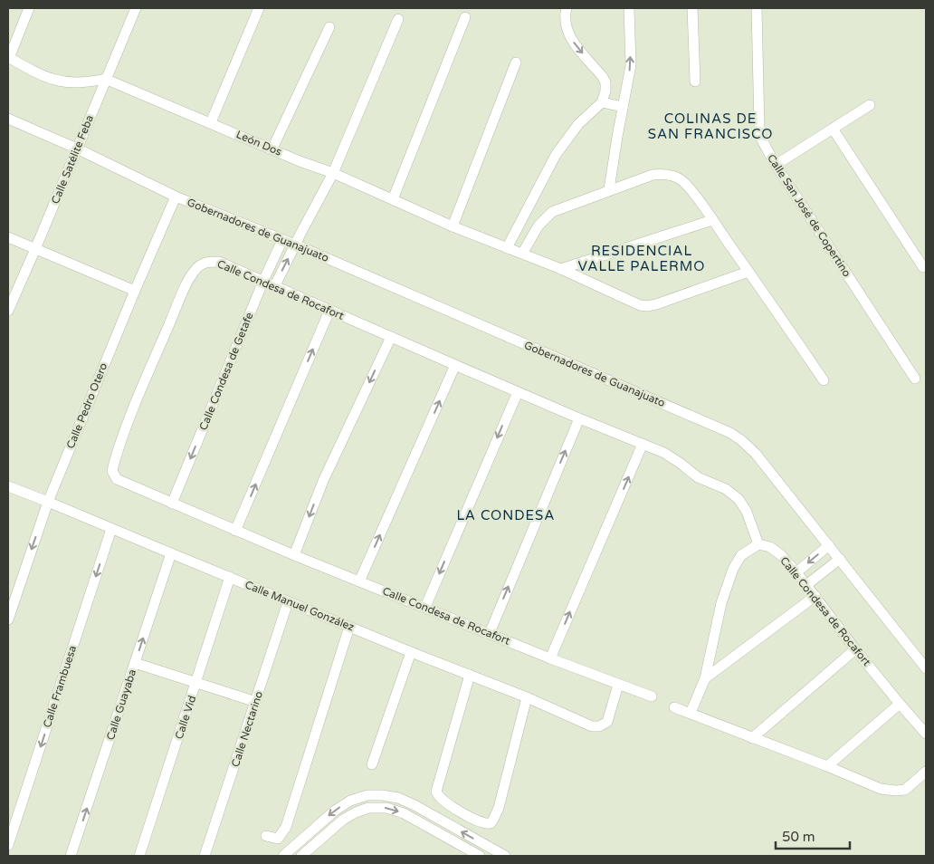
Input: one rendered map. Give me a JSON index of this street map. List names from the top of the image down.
{
  "streets": {
    "street": [
      "León Dos",
      "Calle Satélite Feba",
      "Calle San José de Copertino",
      "Gobernadores de Guanajuato",
      "Calle Condesa de Rocafort",
      "Calle Condesa de Getafe",
      "Calle Pedro Otero",
      "Calle Manuel González",
      "Calle Frambuesa",
      "Calle Guayaba",
      "Calle Vid",
      "Calle Nectarino"
    ]
  },
  "crossings": [
    ["León Dos", "Calle Satélite Feba"],
    ["Calle Satélite Feba", "Gobernadores de Guanajuato"],
    ["Gobernadores de Guanajuato", "Calle Condesa de Getafe"],
    ["Gobernadores de Guanajuato", "Calle Pedro Otero"],
    ["Calle Condesa de Rocafort", "Calle Condesa de Getafe"],
    ["Calle Condesa de Rocafort", "Calle Manuel González"],
    ["Calle Pedro Otero", "Calle Manuel González"],
    ["Calle Manuel González", "Calle Frambuesa"],
    ["Calle Manuel González", "Calle Guayaba"],
    ["Calle Manuel González", "Calle Vid"],
    ["Calle Manuel González", "Calle Nectarino"]
  ],
  "one_way": ["Calle Frambuesa", "Calle Guayaba"],
  "districts": ["COLINAS DE SAN FRANCISCO", "RESIDENCIAL VALLE PALERMO", "LA CONDESA"],
  "scale_bar": "50 m"
}
